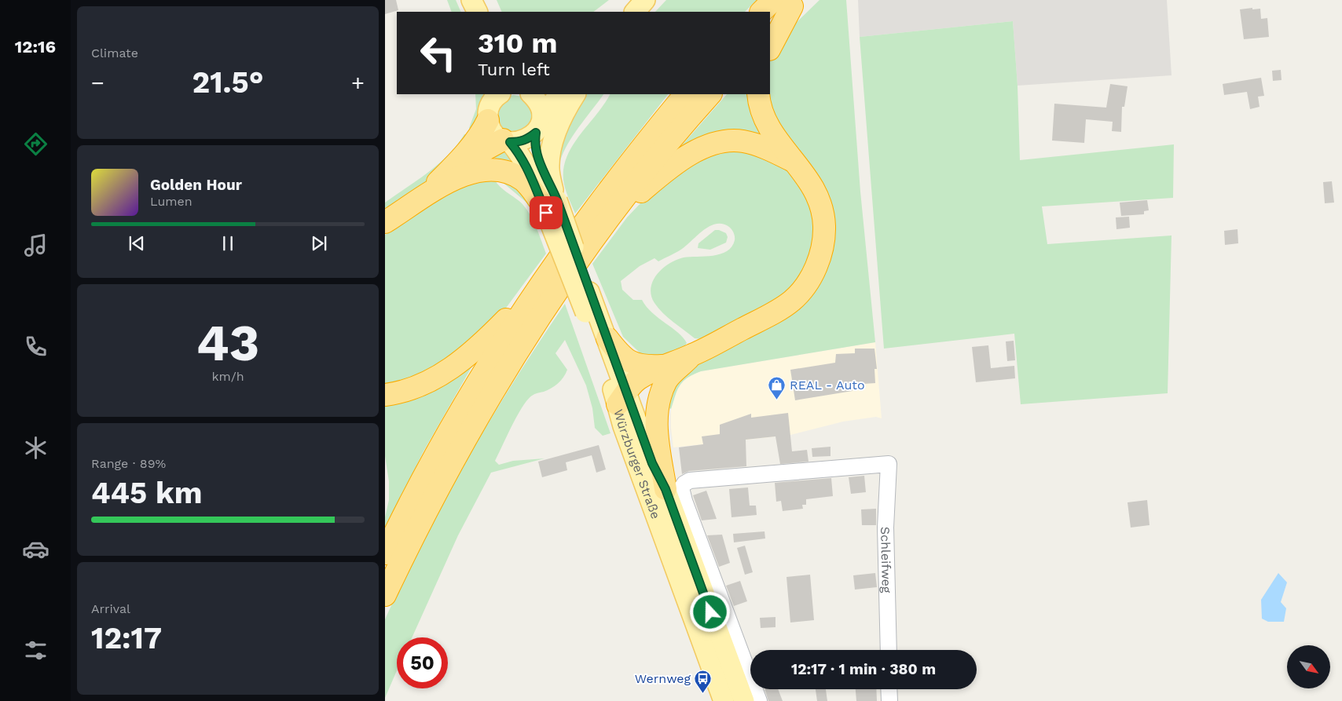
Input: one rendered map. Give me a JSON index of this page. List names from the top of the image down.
{
  "streets": {
    "main road": ["Würzburger Straße"],
    "street": ["Schleifweg"]
  },
  "places": {
    "shop": ["REAL - Auto"],
    "bus stop": ["Wernweg"]
  },
  "north": "bottom right",
  "page": {
    "tabs": "12:16",
    "tile": [
      "Climate",
      ["43", "km/h"],
      ["Range · 89%", "445 km"],
      ["Arrival", "12:17"]
    ],
    "turn": ["310 m", "Turn left"],
    "heat": ["−", "21.5°", "+"],
    "song": ["Golden Hour", "Lumen"],
    "limit": "50",
    "trip": "12:17 · 1 min · 380 m"
  }
}
